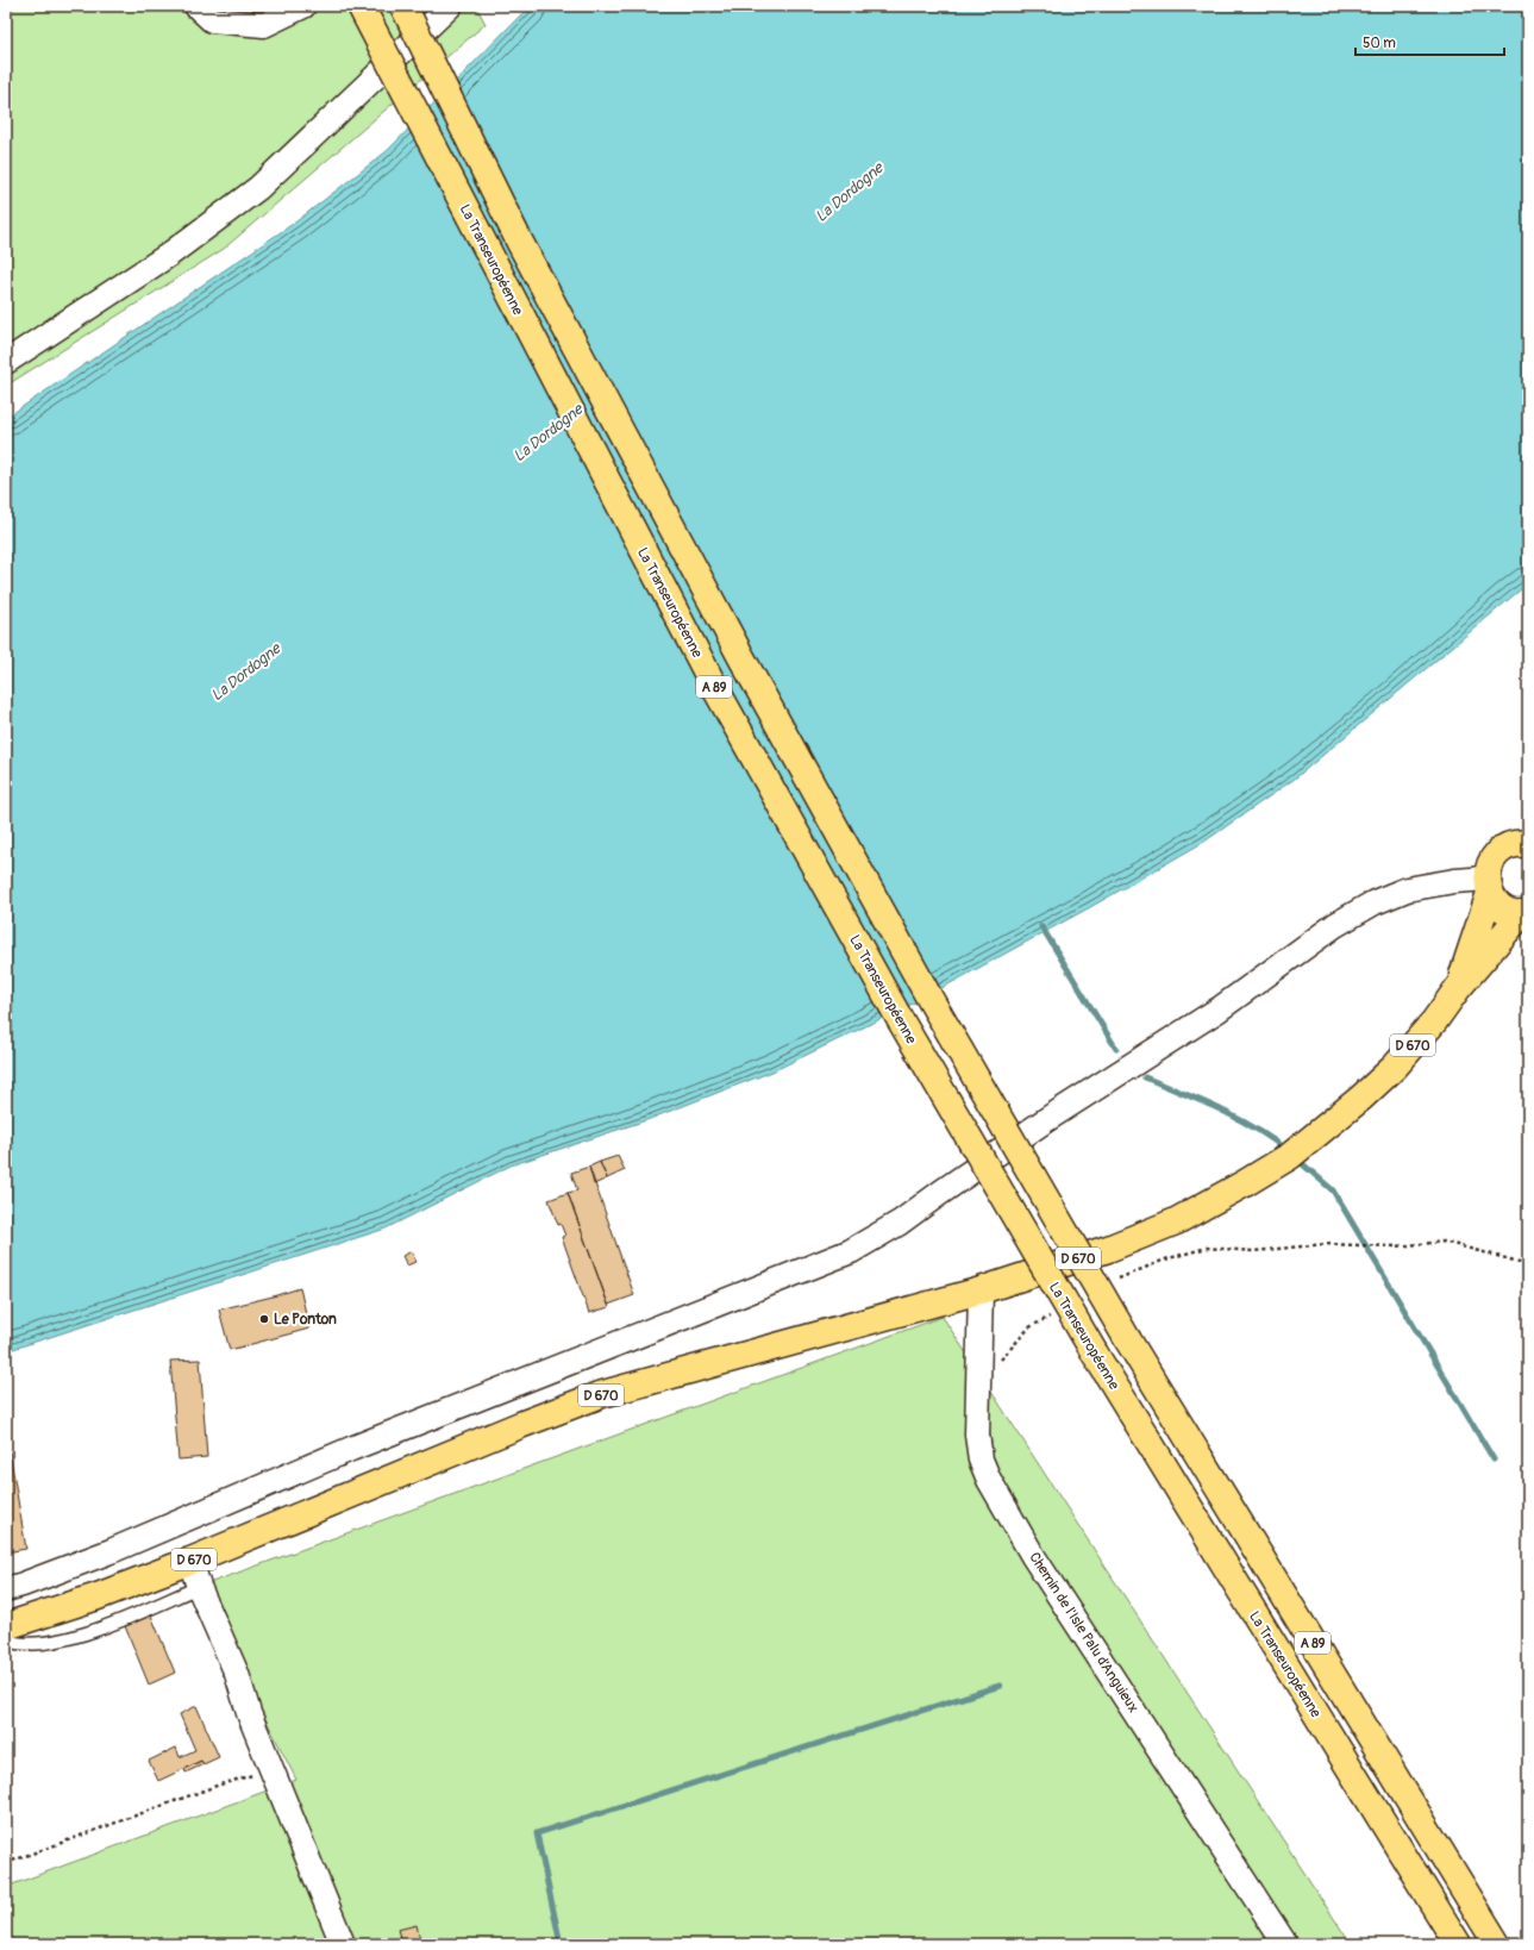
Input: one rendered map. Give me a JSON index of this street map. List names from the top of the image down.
{
  "streets": {
    "main road": ["La Transeuropéenne", "A 89", "D 670"],
    "street": ["Chemin de l'Isle Palu d’Anguieux"]
  },
  "crossings": [
    ["D 670", "Chemin de l'Isle Palu d’Anguieux"]
  ],
  "water": ["La Dordogne"],
  "places": ["Le Ponton"],
  "scale_bar": "50 m"
}
